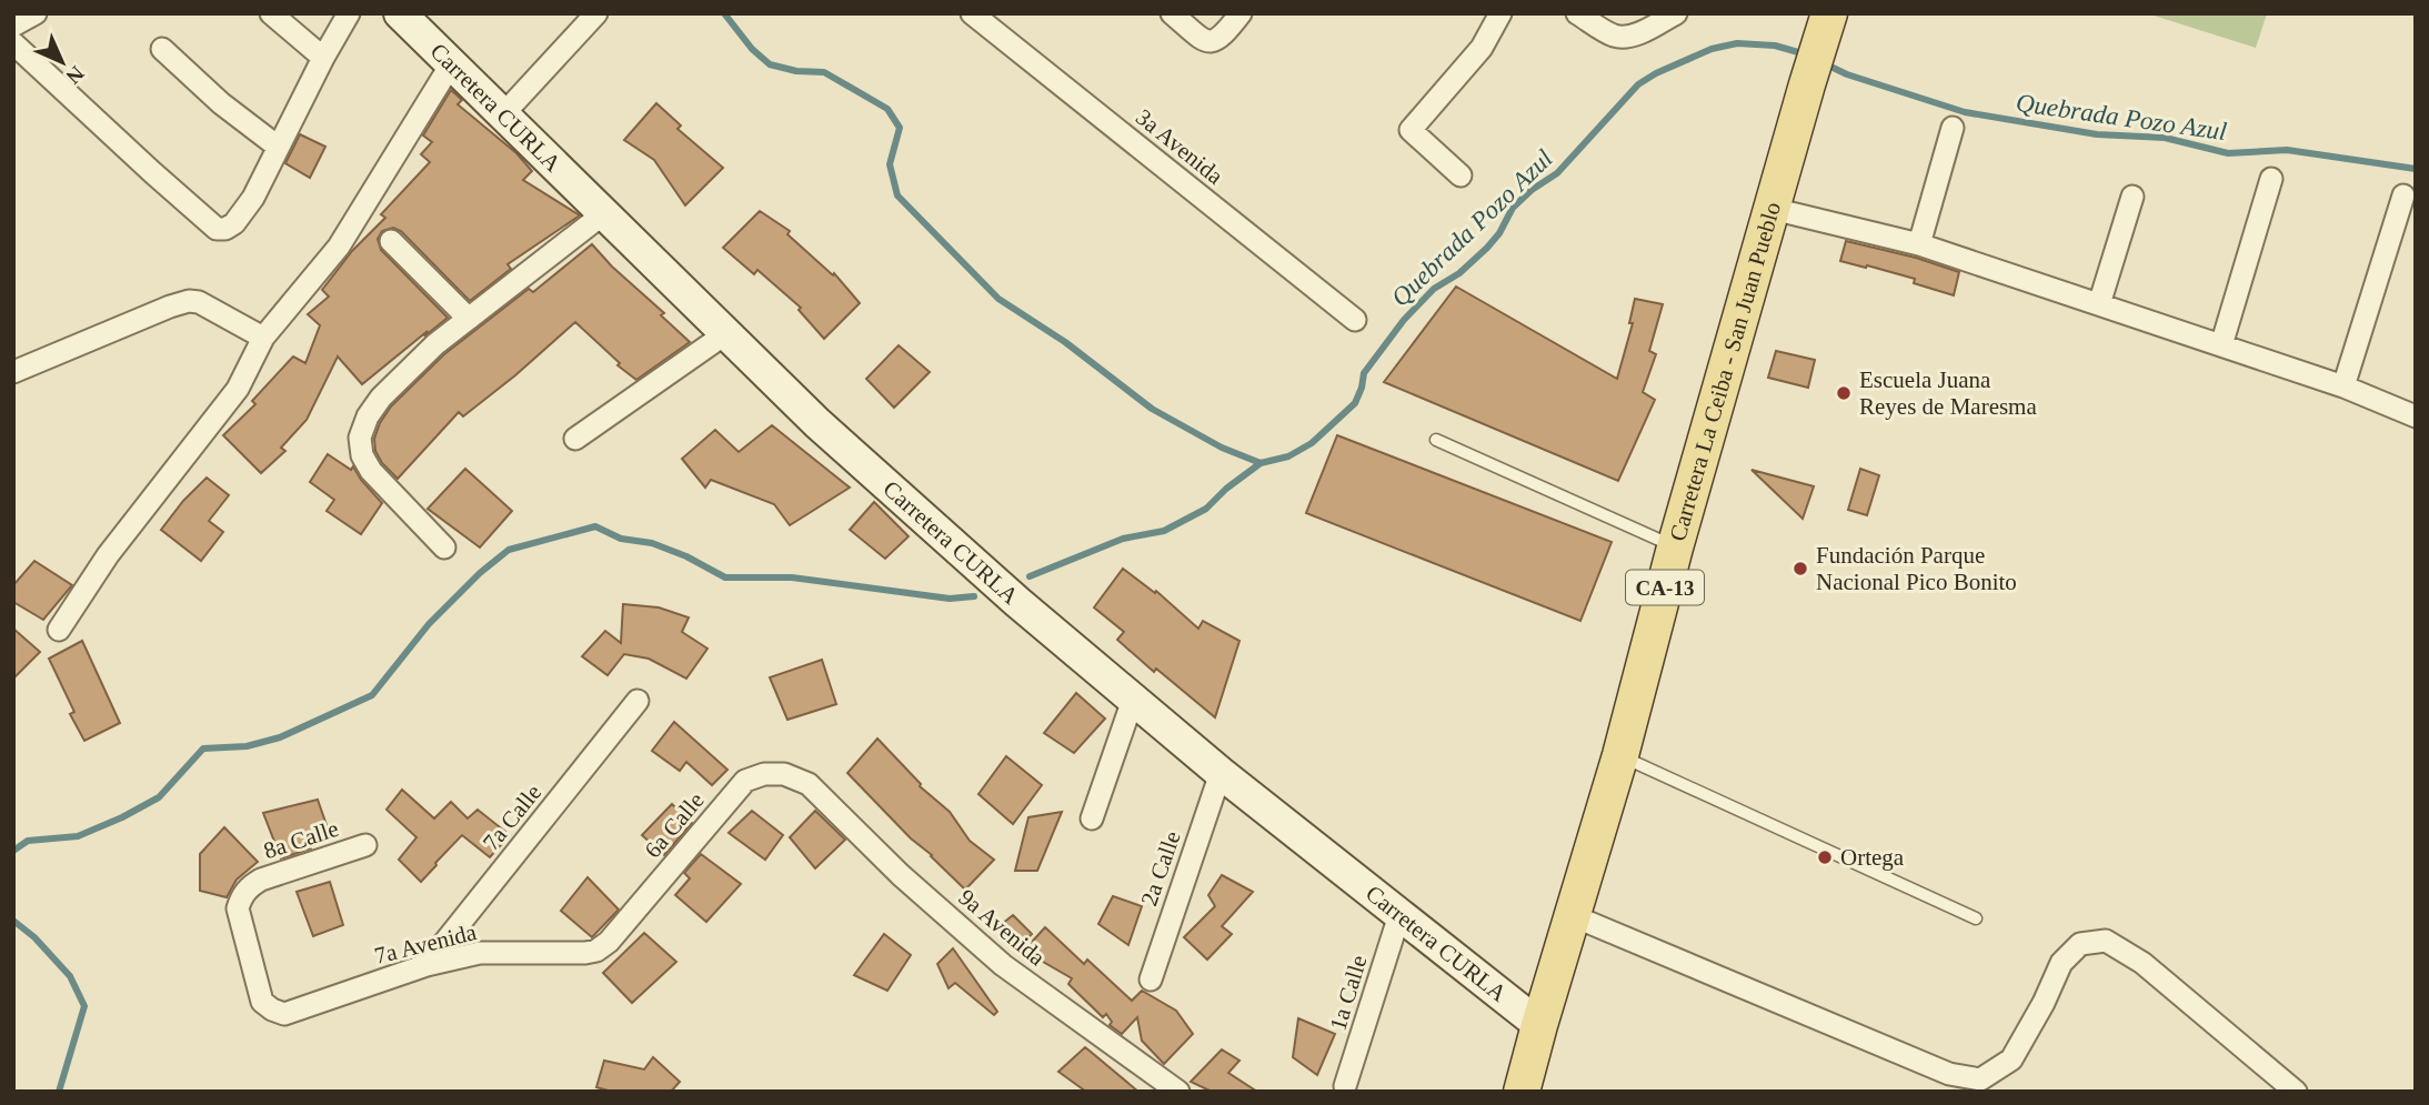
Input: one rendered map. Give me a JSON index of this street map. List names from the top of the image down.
{
  "streets": {
    "main road": ["Carretera CURLA", "Carretera La Ceiba - San Juan Pueblo", "CA-13"],
    "street": [
      "3a Avenida",
      "7a Calle",
      "6a Calle",
      "8a Calle",
      "2a Calle",
      "9a Avenida",
      "7a Avenida",
      "1a Calle"
    ]
  },
  "crossings": [
    ["Carretera CURLA", "Carretera La Ceiba - San Juan Pueblo"],
    ["Carretera CURLA", "2a Calle"],
    ["Carretera CURLA", "1a Calle"],
    ["7a Calle", "7a Avenida"],
    ["6a Calle", "9a Avenida"],
    ["6a Calle", "7a Avenida"],
    ["8a Calle", "7a Avenida"]
  ],
  "water": ["Quebrada Pozo Azul"],
  "places": ["Escuela Juana Reyes de Maresma", "Fundación Parque Nacional Pico Bonito", "Ortega"],
  "north": "bottom right"
}
